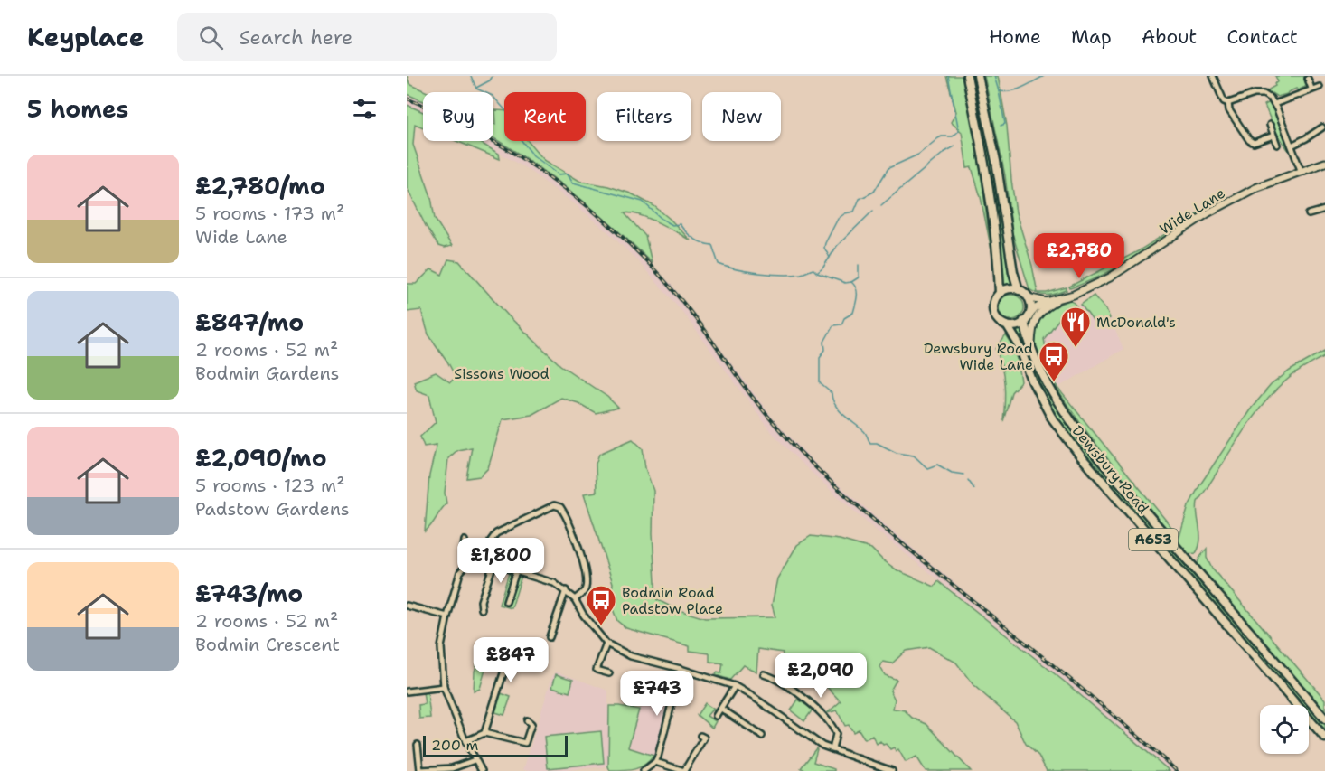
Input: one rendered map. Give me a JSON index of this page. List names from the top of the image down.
{
  "streets": {
    "highway": ["Dewsbury Road", "A653"],
    "main road": ["Wide Lane"]
  },
  "crossings": [
    ["Wide Lane", "Dewsbury Road"]
  ],
  "parks": ["Sissons Wood"],
  "places": {
    "restaurant": ["McDonald's"],
    "bus stop": ["Dewsbury Road Wide Lane", "Bodmin Road Padstow Place"]
  },
  "scale_bar": "200 m",
  "page": {
    "header": "Keyplace",
    "search": "Search here",
    "nav": [
      "Home",
      "Map",
      "About",
      "Contact"
    ],
    "heading": "5 homes",
    "chip": [
      "Buy",
      "Rent",
      "Filters",
      "New"
    ],
    "list": [
      {
        "name": "£2,780/mo",
        "note": "5 rooms · 173 m² · Wide Lane"
      },
      {
        "name": "£847/mo",
        "note": "2 rooms · 52 m² · Bodmin Gardens"
      },
      {
        "name": "£2,090/mo",
        "note": "5 rooms · 123 m² · Padstow Gardens"
      },
      {
        "name": "£743/mo",
        "note": "2 rooms · 52 m² · Bodmin Crescent"
      }
    ],
    "price": [
      "£2,780",
      "£1,800",
      "£847",
      "£2,090",
      "£743"
    ],
    "scale": "200 m"
  }
}
